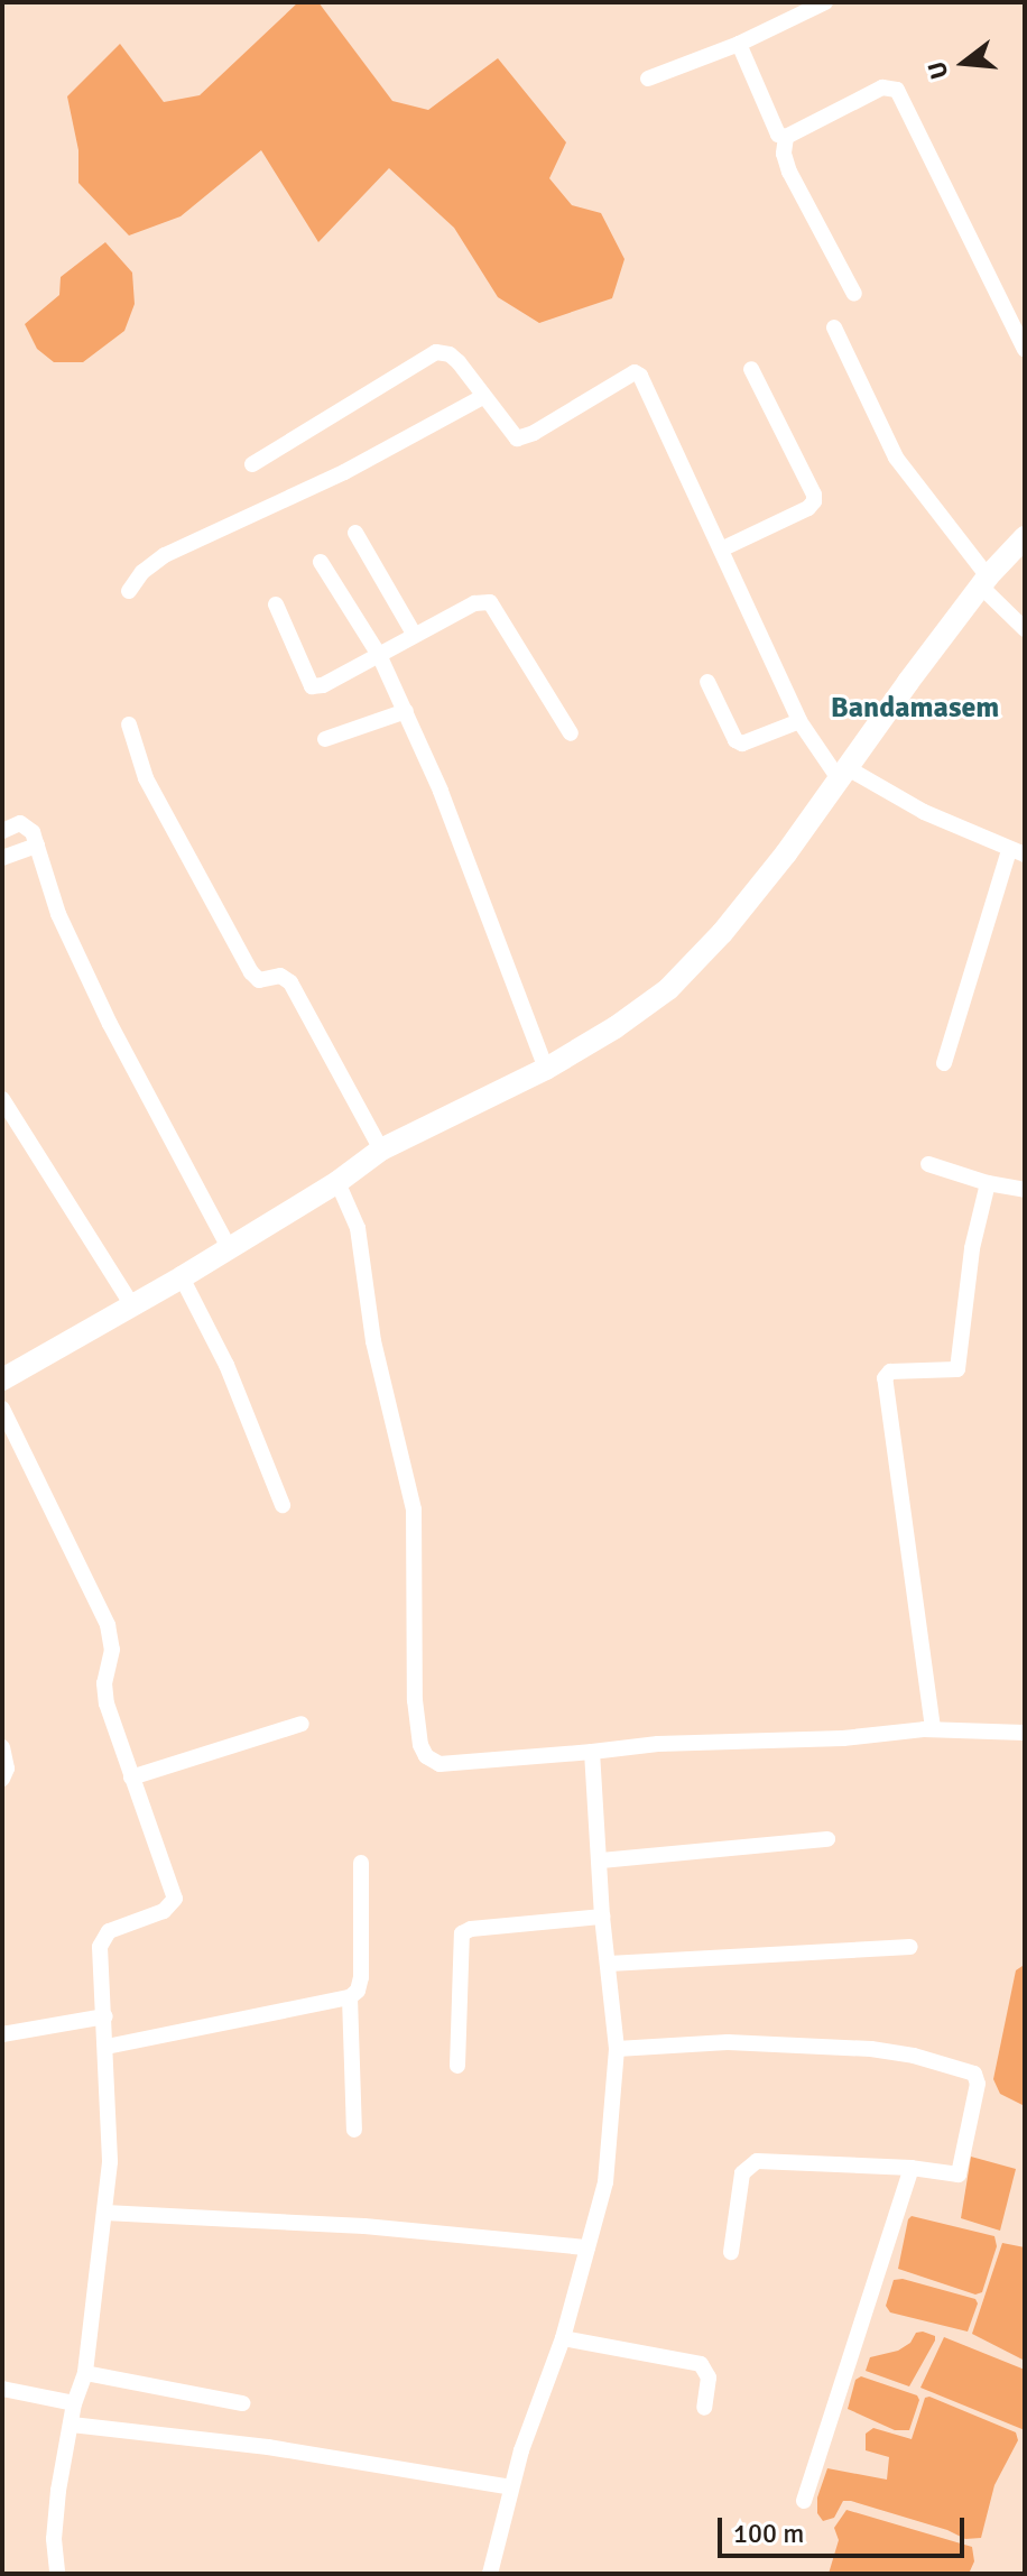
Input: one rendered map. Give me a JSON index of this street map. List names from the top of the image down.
{
  "districts": ["Bandamasem"],
  "scale_bar": "100 m",
  "north": "left"
}
